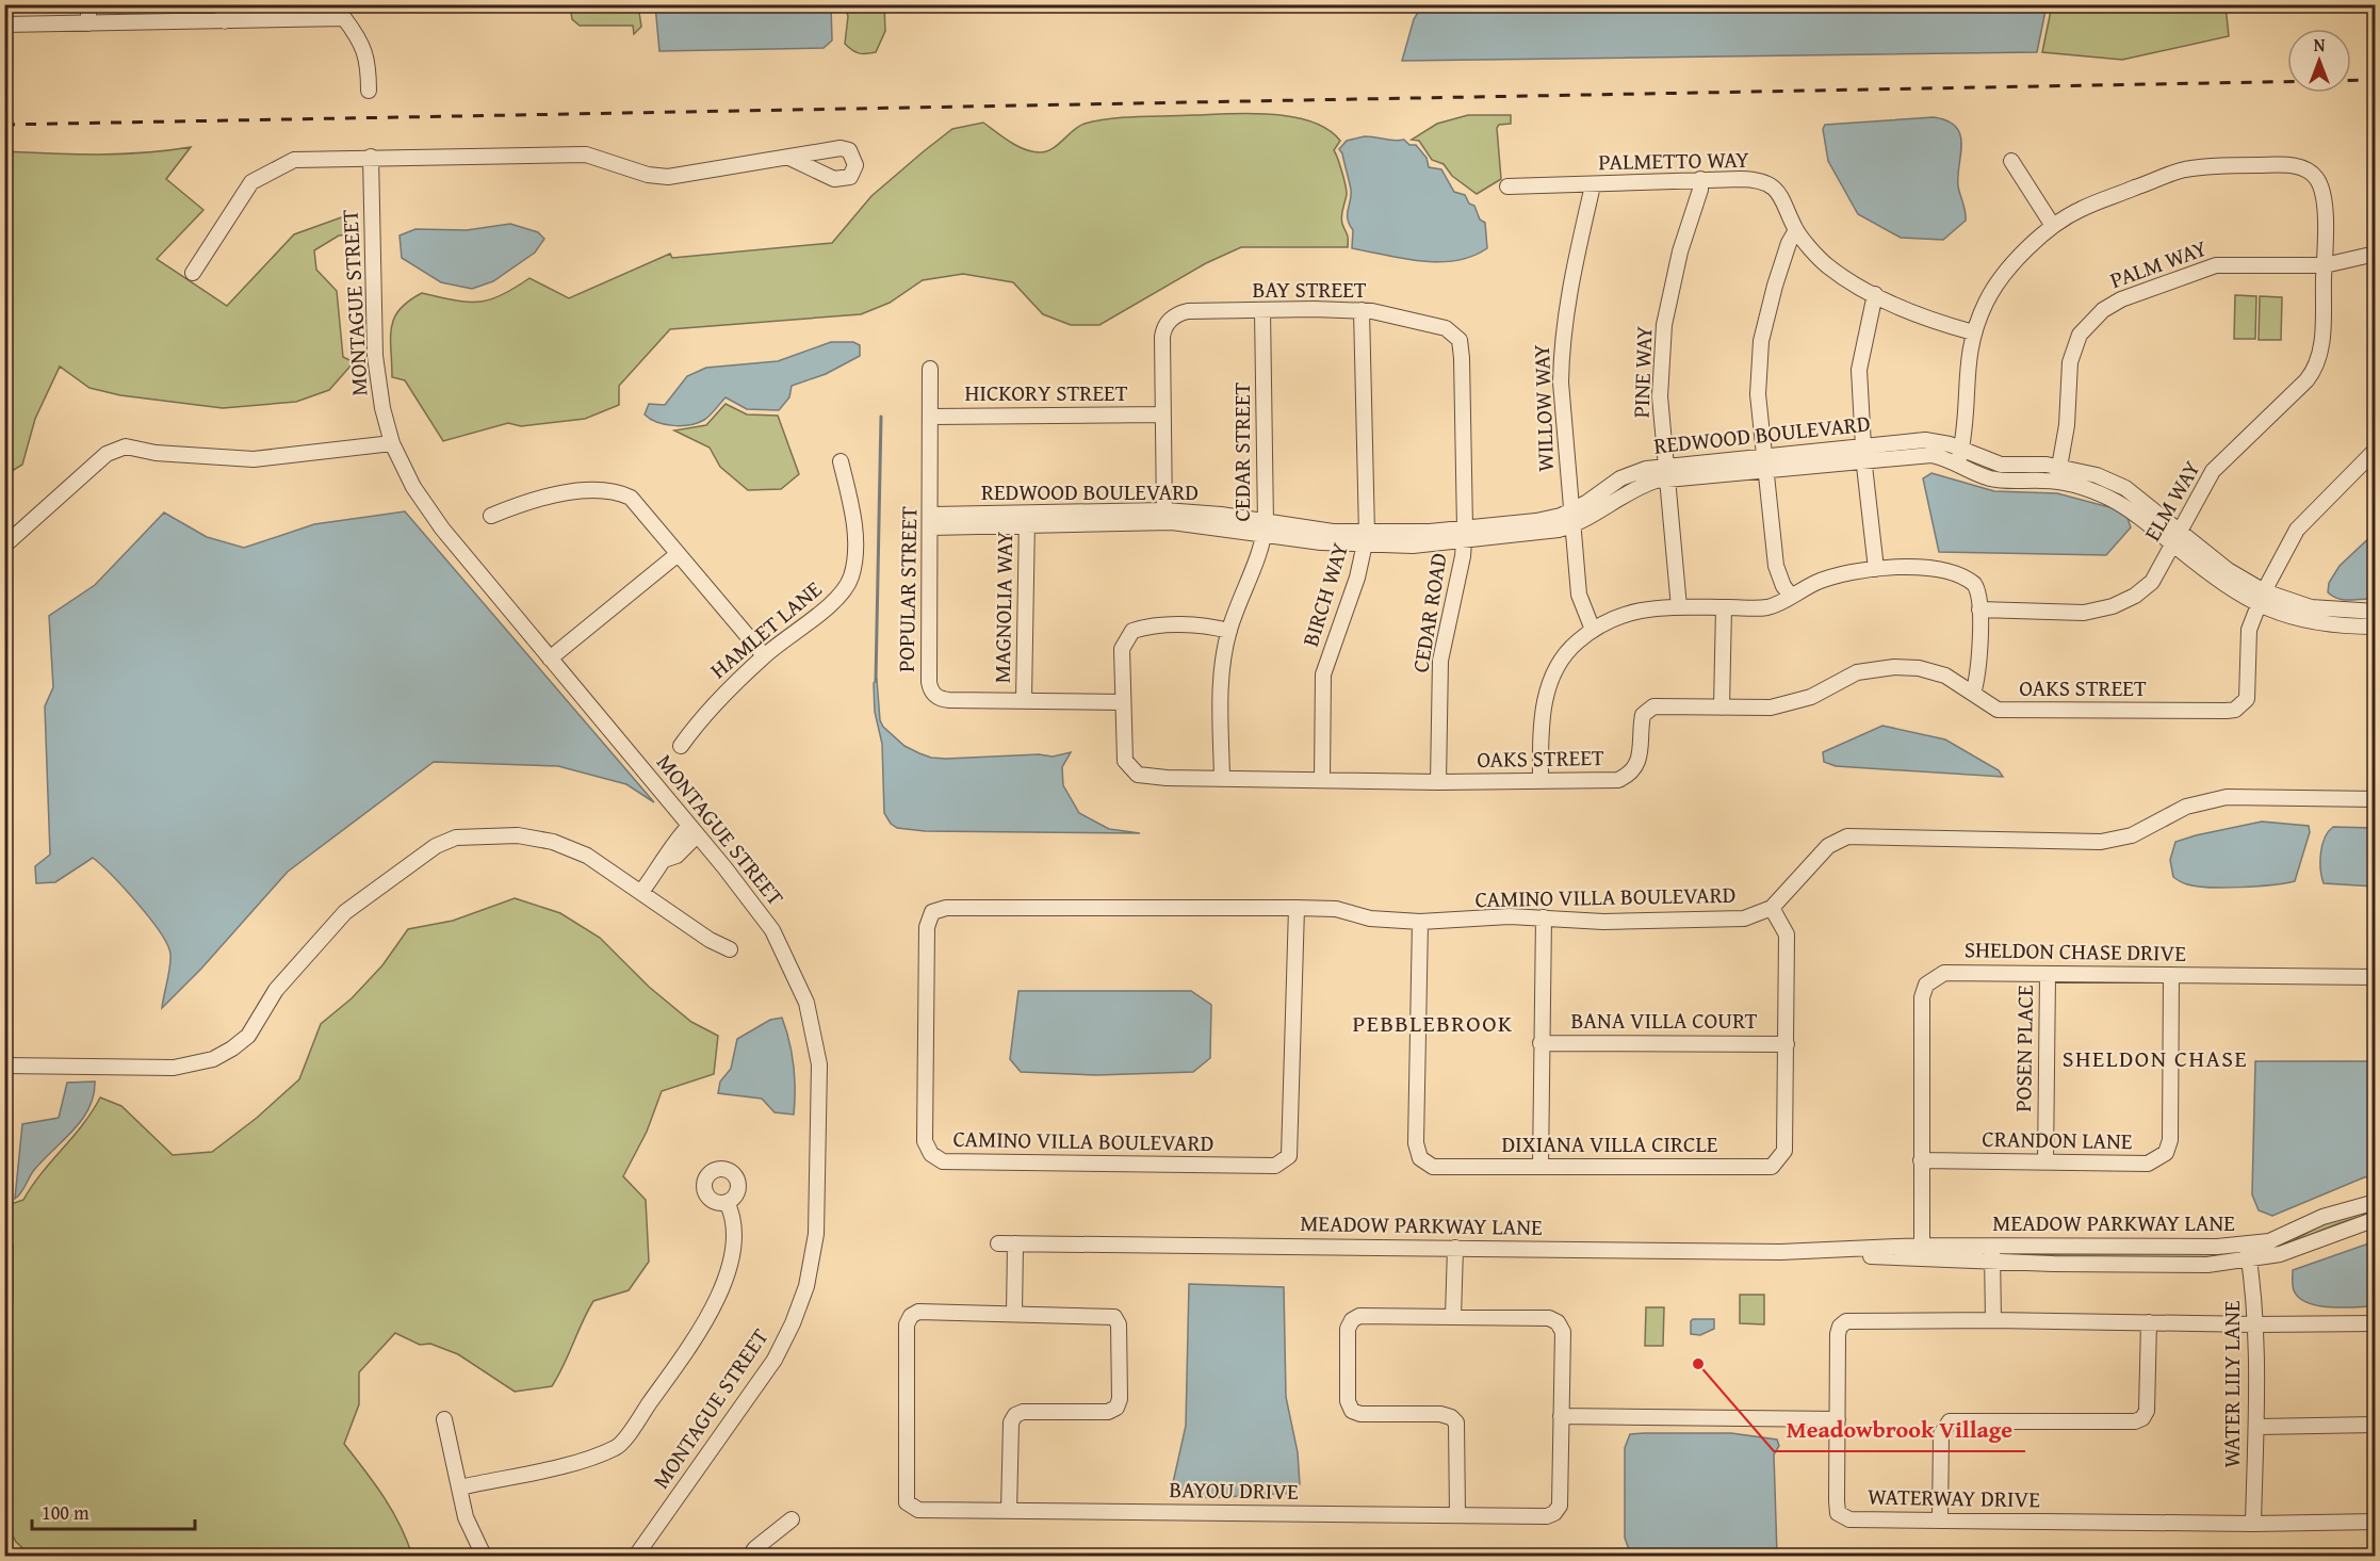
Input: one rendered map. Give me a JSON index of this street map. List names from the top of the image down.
{
  "streets": {
    "street": [
      "PALMETTO WAY",
      "PALM WAY",
      "BAY STREET",
      "MONTAGUE STREET",
      "PINE WAY",
      "HICKORY STREET",
      "WILLOW WAY",
      "REDWOOD BOULEVARD",
      "CEDAR STREET",
      "ELM WAY",
      "POPULAR STREET",
      "BIRCH WAY",
      "MAGNOLIA WAY",
      "CEDAR ROAD",
      "HAMLET LANE",
      "OAKS STREET",
      "CAMINO VILLA BOULEVARD",
      "SHELDON CHASE DRIVE",
      "BANA VILLA COURT",
      "POSEN PLACE",
      "CRANDON LANE",
      "DIXIANA VILLA CIRCLE",
      "MEADOW PARKWAY LANE",
      "WATER LILY LANE",
      "BAYOU DRIVE",
      "WATERWAY DRIVE"
    ]
  },
  "crossings": [
    ["PALMETTO WAY", "PINE WAY"],
    ["PALMETTO WAY", "WILLOW WAY"],
    ["PALMETTO WAY", "ELM WAY"],
    ["PALM WAY", "REDWOOD BOULEVARD"],
    ["PALM WAY", "ELM WAY"],
    ["BAY STREET", "HICKORY STREET"],
    ["BAY STREET", "REDWOOD BOULEVARD"],
    ["BAY STREET", "CEDAR STREET"],
    ["BAY STREET", "BIRCH WAY"],
    ["BAY STREET", "CEDAR ROAD"],
    ["PINE WAY", "REDWOOD BOULEVARD"],
    ["HICKORY STREET", "POPULAR STREET"],
    ["WILLOW WAY", "REDWOOD BOULEVARD"],
    ["REDWOOD BOULEVARD", "CEDAR STREET"],
    ["REDWOOD BOULEVARD", "ELM WAY"],
    ["REDWOOD BOULEVARD", "POPULAR STREET"],
    ["REDWOOD BOULEVARD", "BIRCH WAY"],
    ["REDWOOD BOULEVARD", "MAGNOLIA WAY"],
    ["REDWOOD BOULEVARD", "CEDAR ROAD"],
    ["REDWOOD BOULEVARD", "OAKS STREET"],
    ["CEDAR STREET", "OAKS STREET"],
    ["POPULAR STREET", "MAGNOLIA WAY"],
    ["POPULAR STREET", "OAKS STREET"],
    ["BIRCH WAY", "OAKS STREET"],
    ["CEDAR ROAD", "OAKS STREET"],
    ["CAMINO VILLA BOULEVARD", "DIXIANA VILLA CIRCLE"],
    ["SHELDON CHASE DRIVE", "POSEN PLACE"],
    ["SHELDON CHASE DRIVE", "CRANDON LANE"],
    ["SHELDON CHASE DRIVE", "MEADOW PARKWAY LANE"],
    ["BANA VILLA COURT", "DIXIANA VILLA CIRCLE"],
    ["POSEN PLACE", "CRANDON LANE"],
    ["MEADOW PARKWAY LANE", "WATER LILY LANE"],
    ["WATER LILY LANE", "WATERWAY DRIVE"]
  ],
  "districts": ["PEBBLEBROOK", "SHELDON CHASE"],
  "places": ["Meadowbrook Village"],
  "scale_bar": "100 m",
  "north": "top"
}
